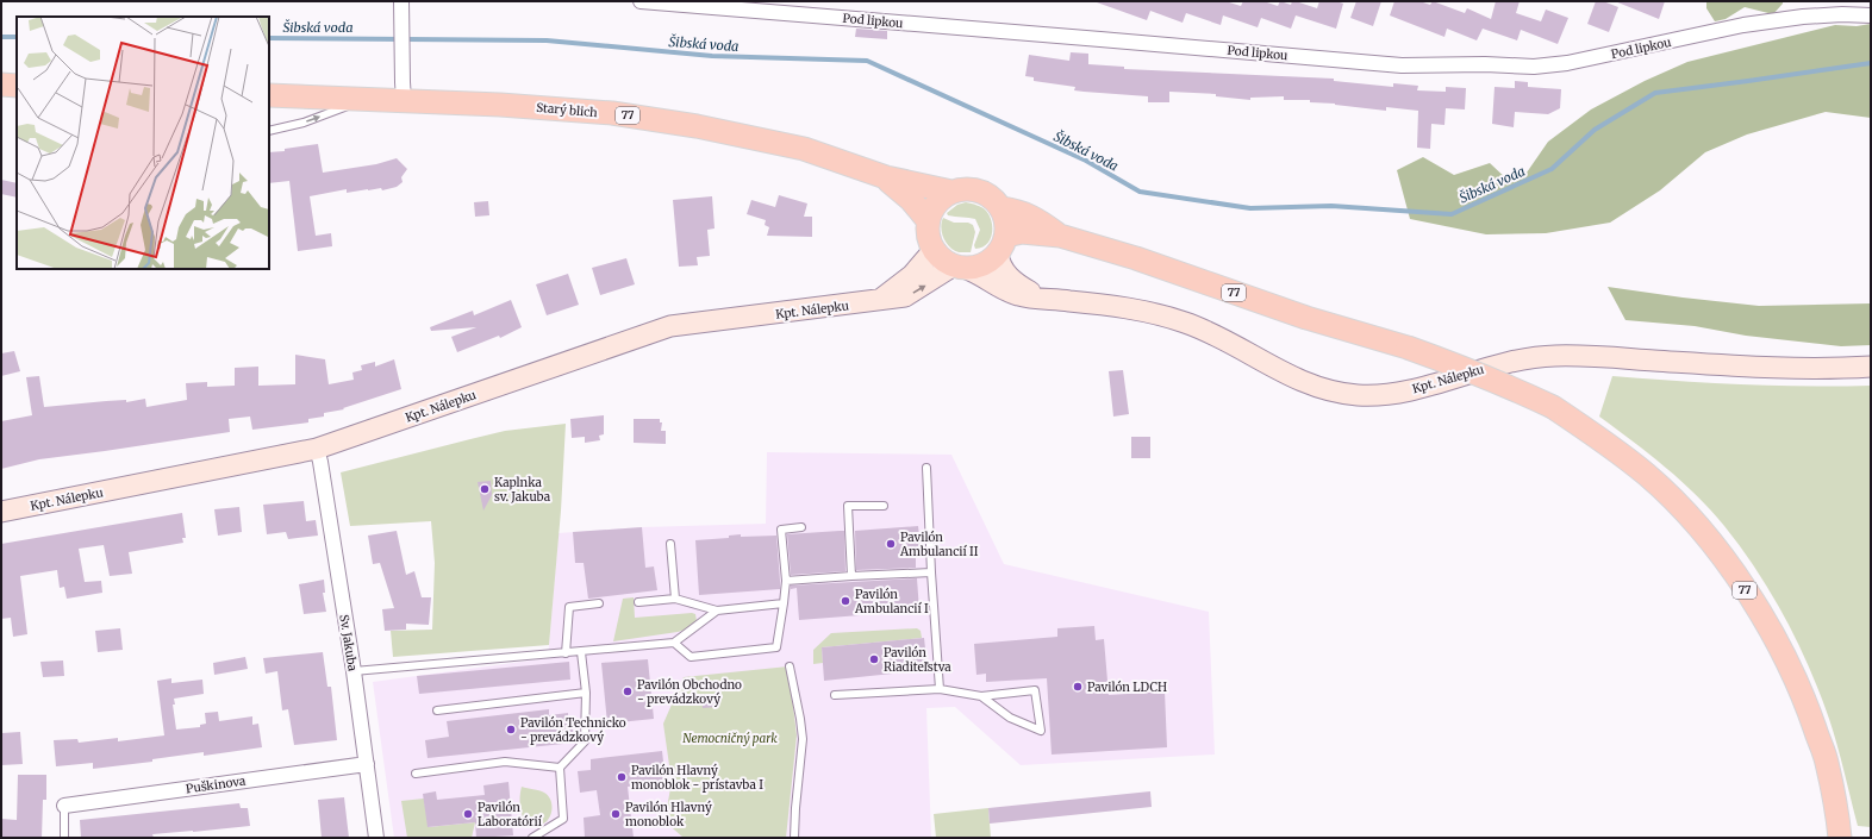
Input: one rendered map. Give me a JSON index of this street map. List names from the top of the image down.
{
  "streets": {
    "main road": ["Starý blich", "77"],
    "street": [
      "Pod lipkou",
      "Kpt. Nálepku",
      "Sv. Jakuba",
      "Puškinova"
    ]
  },
  "crossings": [
    ["Starý blich", "77"],
    ["Starý blich", "Kpt. Nálepku"],
    ["77", "Kpt. Nálepku"],
    ["Kpt. Nálepku", "Sv. Jakuba"],
    ["Sv. Jakuba", "Puškinova"]
  ],
  "water": ["Šibská voda"],
  "parks": ["Nemocničný park"],
  "places": [
    "Kaplnka sv. Jakuba",
    "Pavilón Ambulancií II",
    "Pavilón Ambulancií I",
    "Pavilón Riaditeľstva",
    "Pavilón LDCH",
    "Pavilón Obchodno - prevádzkový",
    "Pavilón Technicko - prevádzkový",
    "Pavilón Hlavný monoblok - prístavba I",
    "Pavilón Laboratórií",
    "Pavilón Hlavný monoblok"
  ]
}
